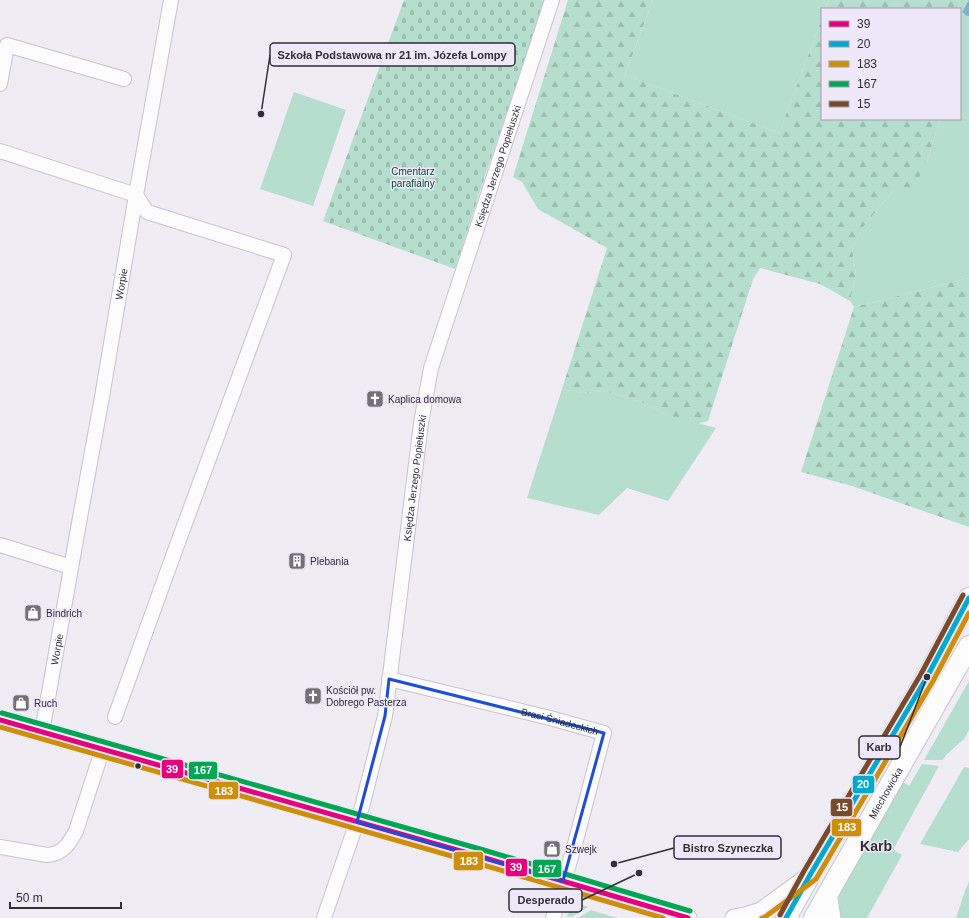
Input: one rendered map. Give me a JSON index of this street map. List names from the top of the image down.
{
  "streets": {
    "main road": ["Miechowicka"],
    "street": ["Księdza Jerzego Popiełuszki", "Worpie", "Braci Śniadeckich"]
  },
  "crossings": [
    ["Księdza Jerzego Popiełuszki", "Braci Śniadeckich"]
  ],
  "districts": ["Karb"],
  "parks": ["Cmentarz parafialny"],
  "places": {
    "other": [
      "Szkoła Podstawowa nr 21 im. Józefa Lompy",
      "Karb",
      "Bistro Szyneczka",
      "Desperado"
    ],
    "church": ["Kaplica domowa", "Kościół pw. Dobrego Pasterza"],
    "building": ["Plebania"],
    "shop": ["Bindrich", "Ruch", "Szwejk"]
  },
  "lines": [
    "transit line 15",
    "transit line 20",
    "transit line 183",
    "transit line 167",
    "transit line 39"
  ],
  "legend": [
    "39",
    "20",
    "183",
    "167",
    "15"
  ],
  "scale_bar": "50 m"
}
